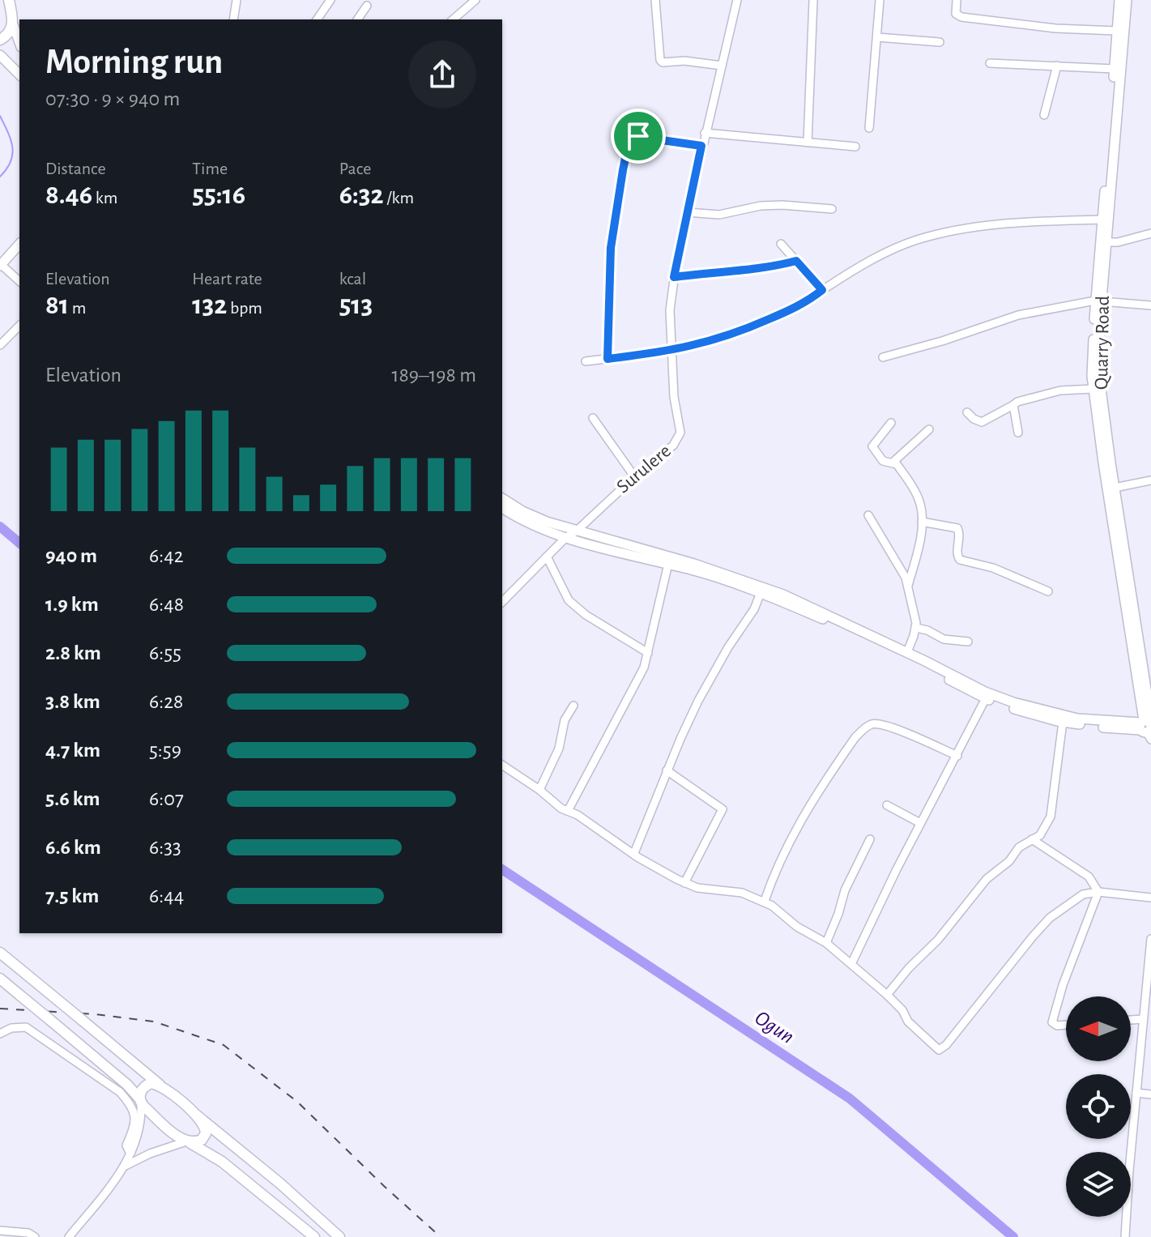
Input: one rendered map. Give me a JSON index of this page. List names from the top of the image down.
{
  "streets": {
    "main road": ["Quarry Road"],
    "street": ["Surulere"]
  },
  "water": ["Ogun"],
  "north": "left",
  "page": {
    "heading": ["Morning run", "07:30 · 9 × 940 m"],
    "stats": [
      ["Distance", "8.46 km"],
      ["Time", "55:16"],
      ["Pace", "6:32 /km"],
      ["Elevation", "81 m"],
      ["Heart rate", "132 bpm"],
      ["kcal", "513"]
    ],
    "chart": ["Elevation", "189–198 m"],
    "list": [
      {
        "name": "940 m",
        "note": "6:42"
      },
      {
        "name": "1.9 km",
        "note": "6:48"
      },
      {
        "name": "2.8 km",
        "note": "6:55"
      },
      {
        "name": "3.8 km",
        "note": "6:28"
      },
      {
        "name": "4.7 km",
        "note": "5:59"
      },
      {
        "name": "5.6 km",
        "note": "6:07"
      },
      {
        "name": "6.6 km",
        "note": "6:33"
      },
      {
        "name": "7.5 km",
        "note": "6:44"
      }
    ]
  }
}
